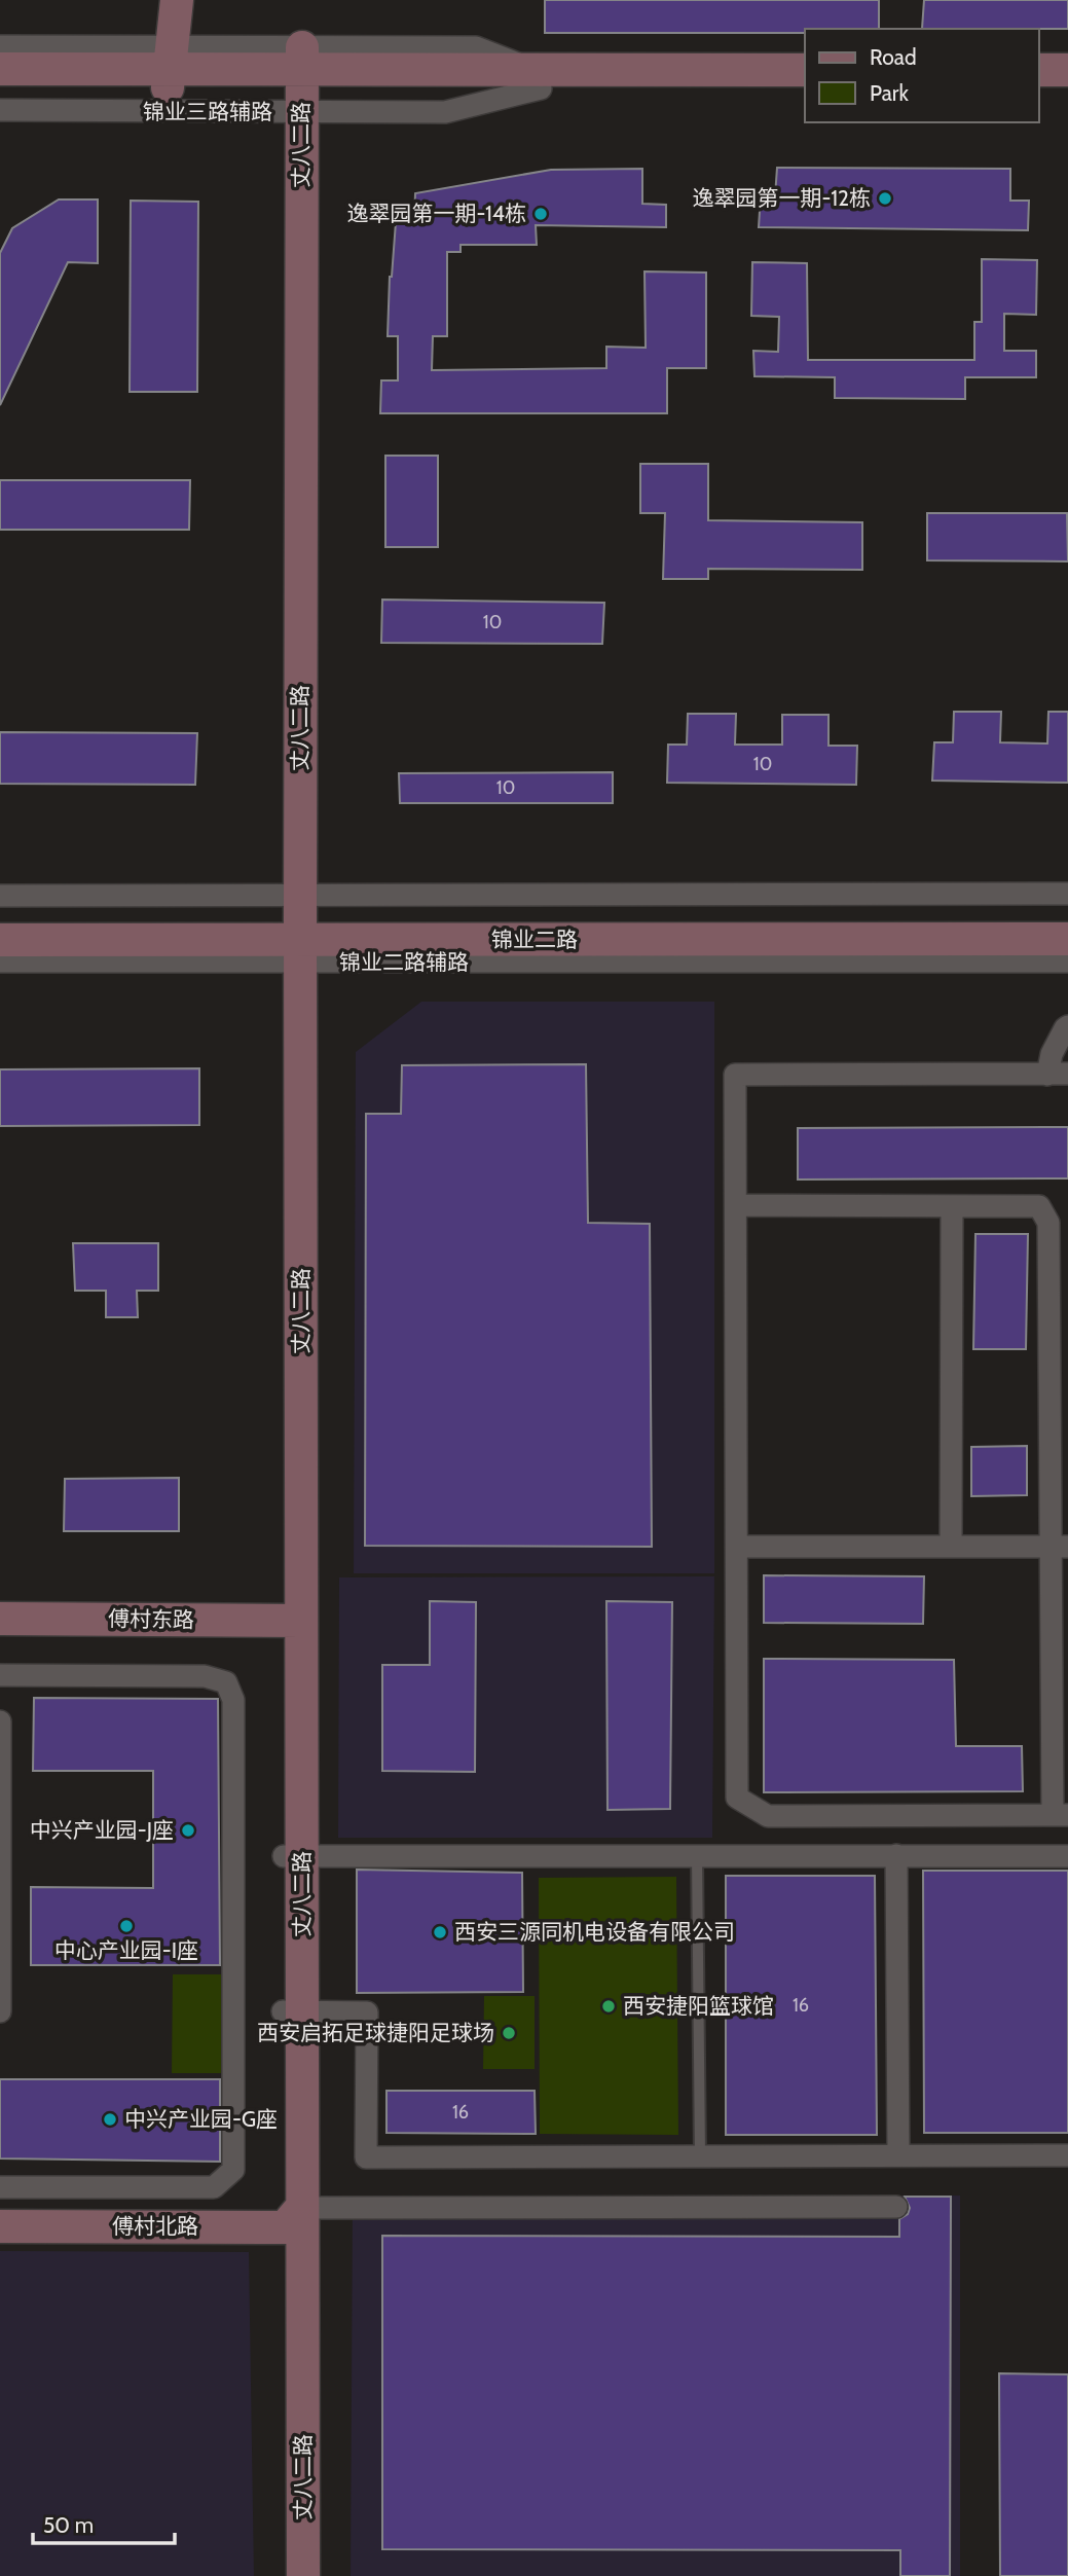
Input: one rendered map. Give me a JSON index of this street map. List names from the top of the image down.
{
  "streets": {
    "street": [
      "锦业三路辅路",
      "丈八二路",
      "锦业二路",
      "锦业二路辅路",
      "傅村东路",
      "傅村北路"
    ]
  },
  "crossings": [
    ["锦业三路辅路", "丈八二路"],
    ["丈八二路", "锦业二路"],
    ["丈八二路", "锦业二路辅路"],
    ["丈八二路", "傅村东路"],
    ["丈八二路", "傅村北路"],
    ["锦业二路", "锦业二路辅路"]
  ],
  "places": [
    "逸翠园第一期-12栋",
    "逸翠园第一期-14栋",
    "中兴产业园-J座",
    "中心产业园-I座",
    "西安三源同机电设备有限公司",
    "西安捷阳篮球馆",
    "西安启拓足球捷阳足球场",
    "中兴产业园-G座"
  ],
  "house_numbers": [
    "10",
    "10",
    "10",
    "16",
    "16"
  ],
  "legend": ["Road", "Park"],
  "scale_bar": "50 m"
}
